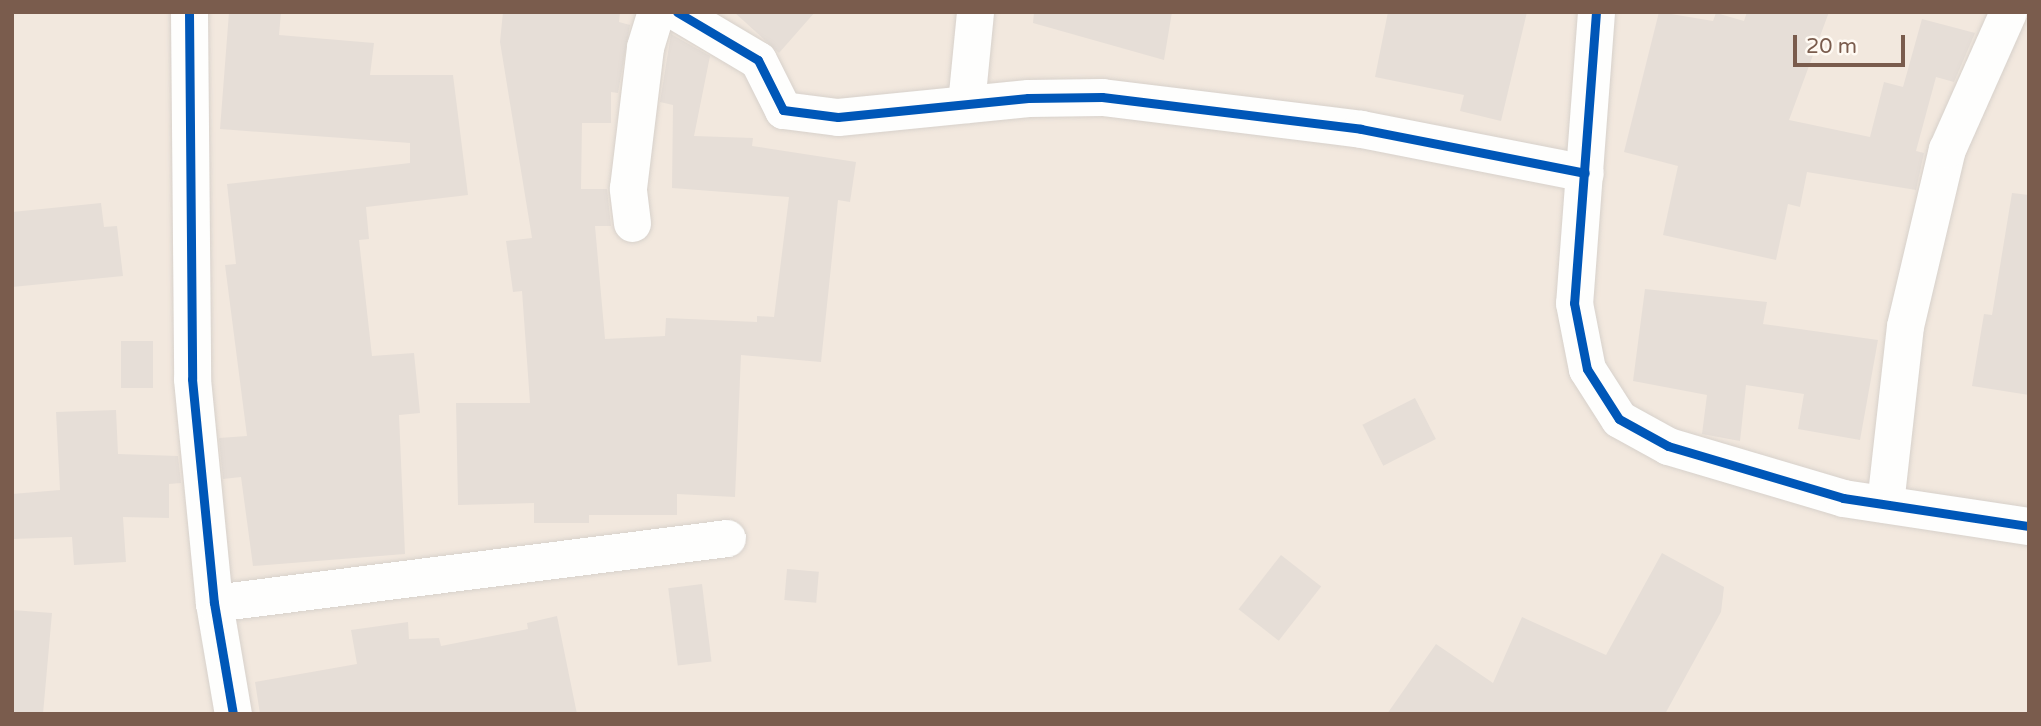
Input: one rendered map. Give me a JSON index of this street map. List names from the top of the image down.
{
  "scale_bar": "20 m"
}
